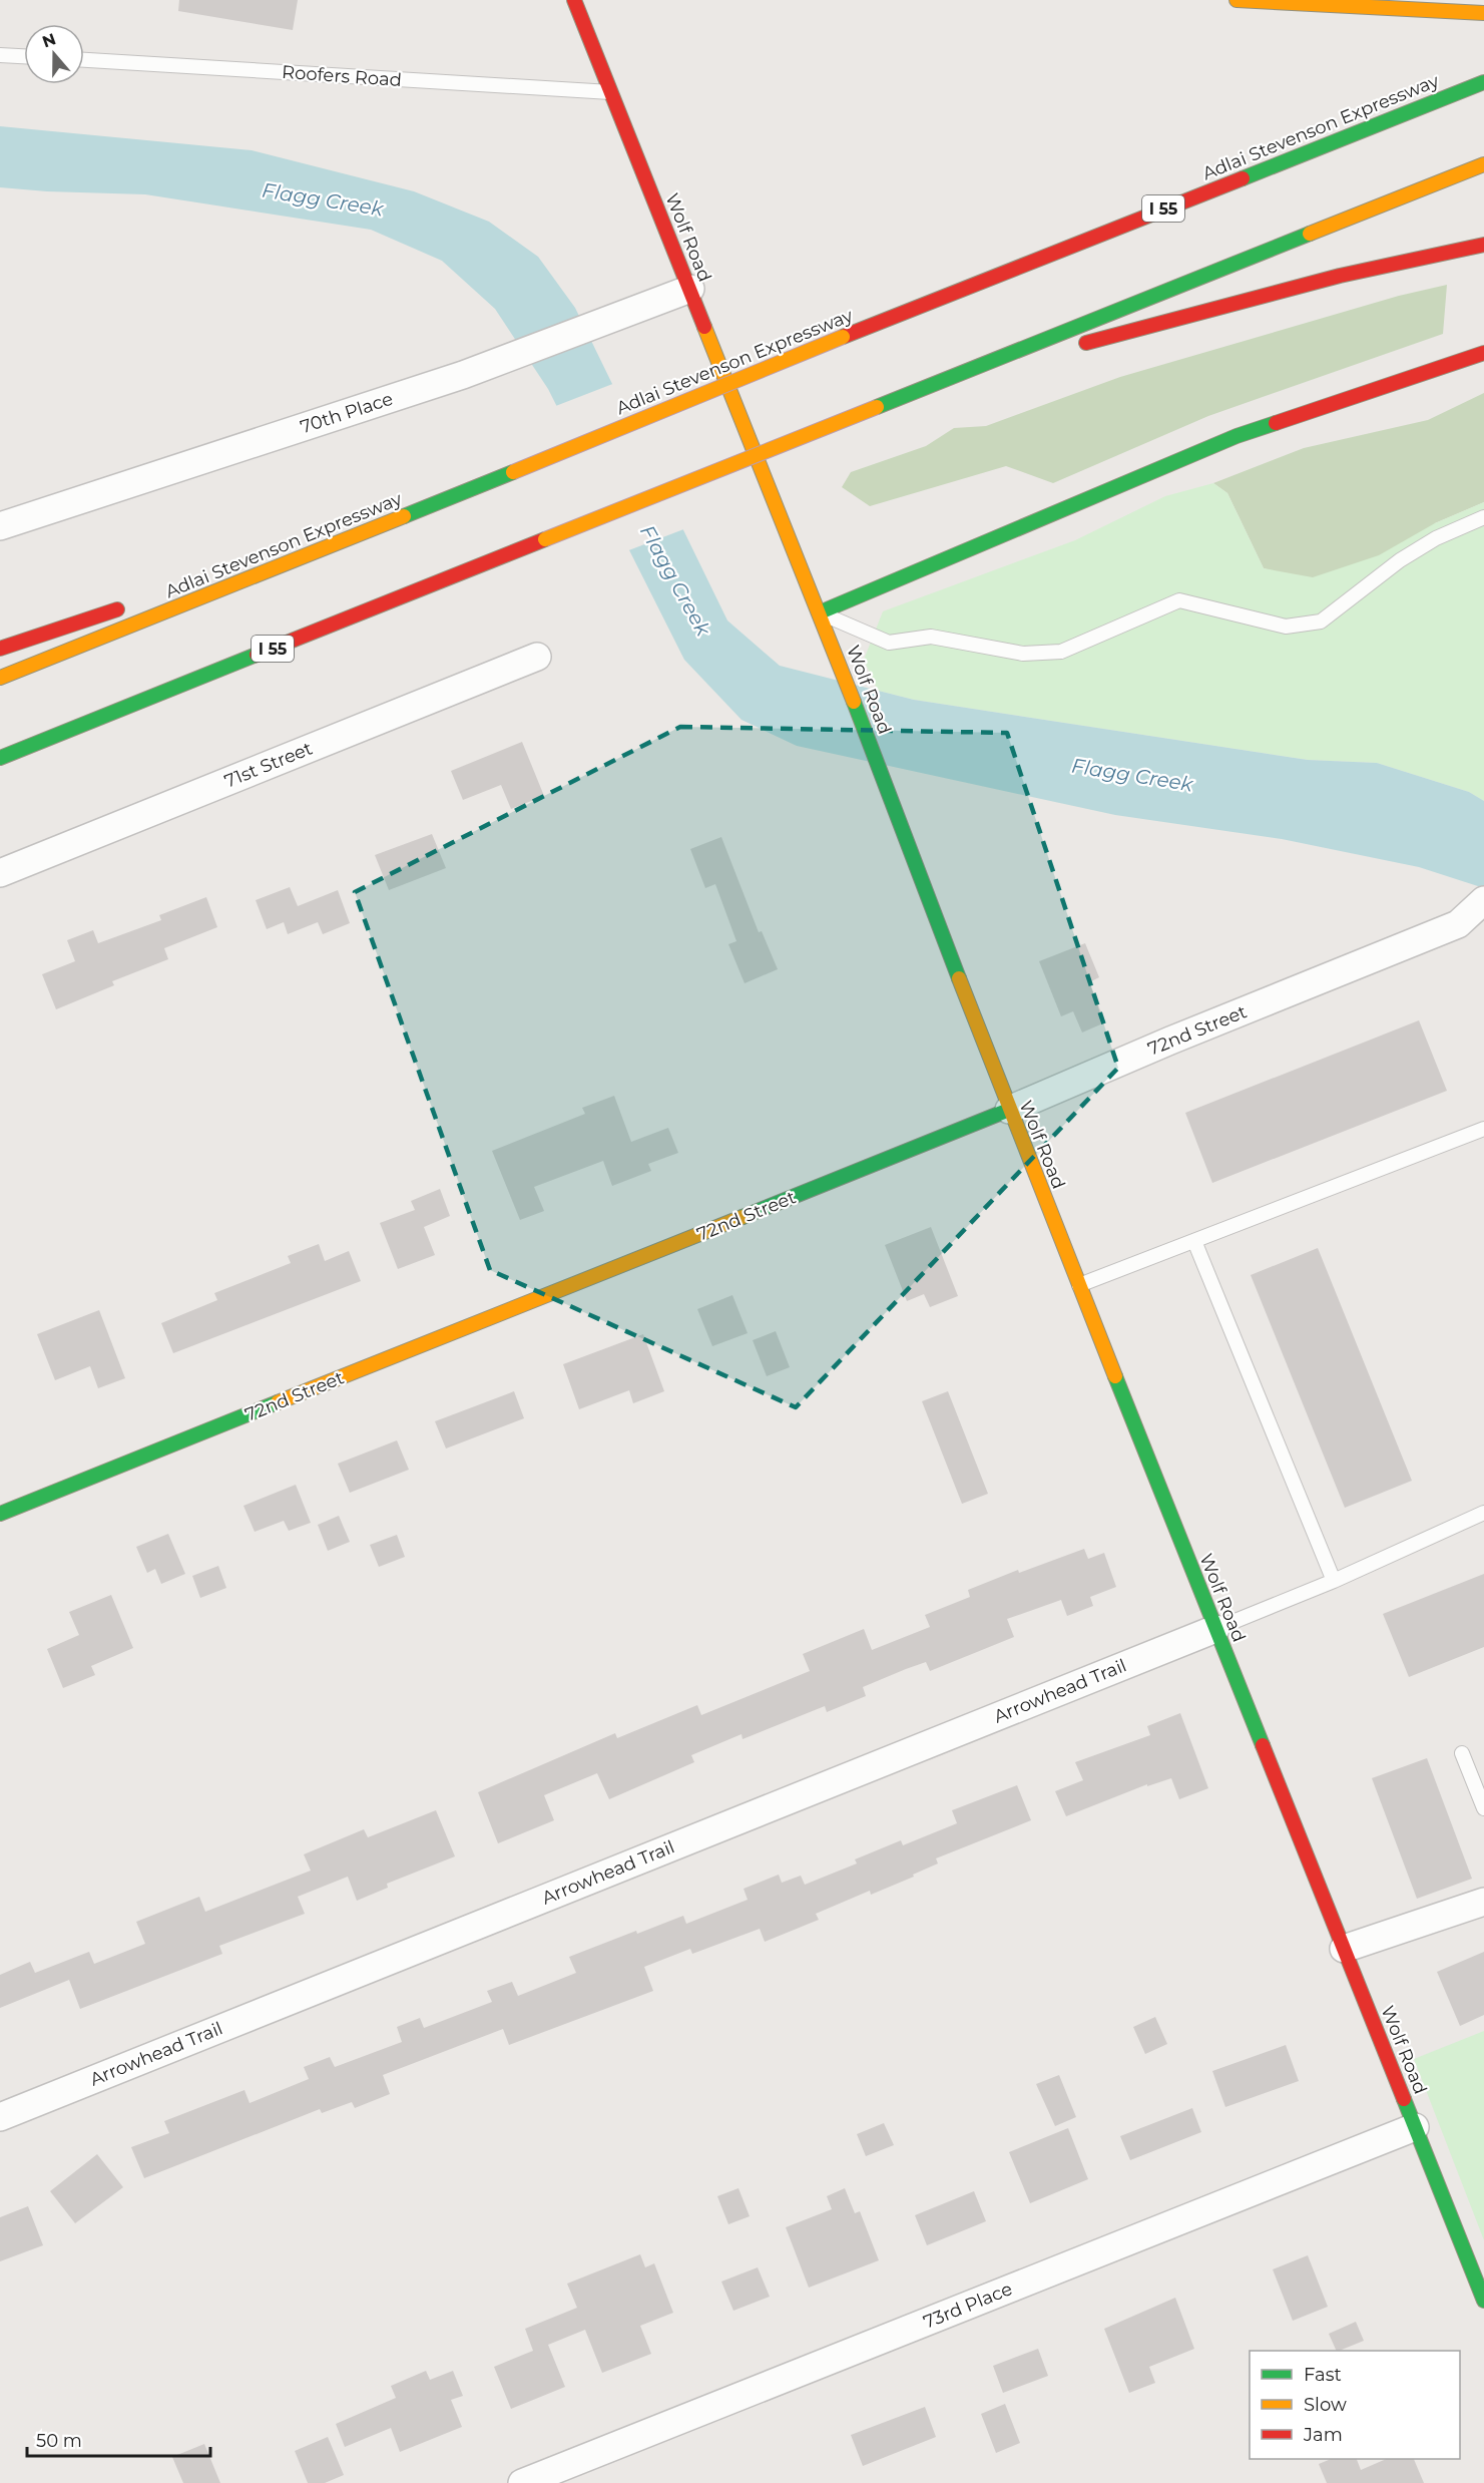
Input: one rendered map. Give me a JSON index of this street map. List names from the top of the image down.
{
  "streets": {
    "main road": [
      "Adlai Stevenson Expressway",
      "I 55",
      "Wolf Road",
      "72nd Street"
    ],
    "street": [
      "70th Place",
      "71st Street",
      "Arrowhead Trail",
      "73rd Place"
    ],
    "lane": ["Roofers Road"]
  },
  "crossings": [
    ["Roofers Road", "Wolf Road"],
    ["Wolf Road", "70th Place"],
    ["Wolf Road", "72nd Street"],
    ["Wolf Road", "Arrowhead Trail"],
    ["Wolf Road", "73rd Place"]
  ],
  "water": ["Flagg Creek"],
  "legend": ["Fast", "Slow", "Jam"],
  "scale_bar": "50 m",
  "north": "top"
}
